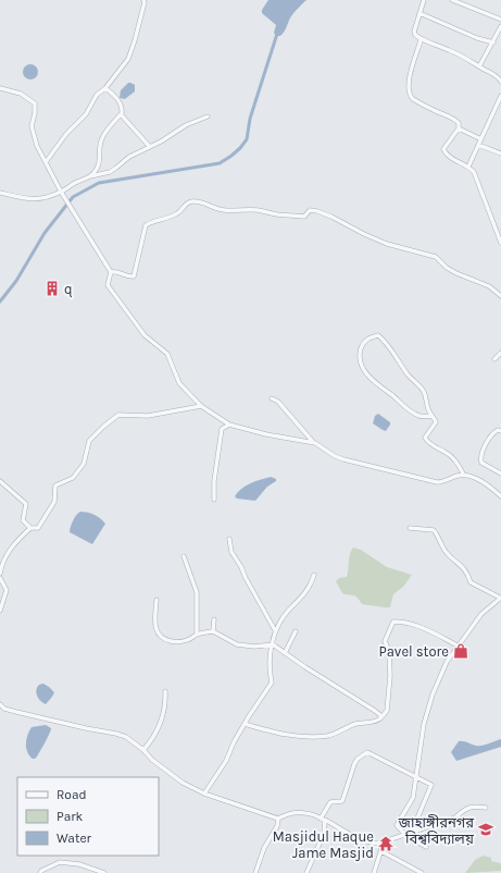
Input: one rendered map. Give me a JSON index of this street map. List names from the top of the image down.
{
  "places": {
    "building": ["q"],
    "shop": ["Pavel store"],
    "school or university": ["জাহাঙ্গীরনগর বিশ্ববিদ্যালয়"],
    "temple": ["Masjidul Haque Jame Masjid"]
  },
  "legend": ["Road", "Park", "Water"]
}
